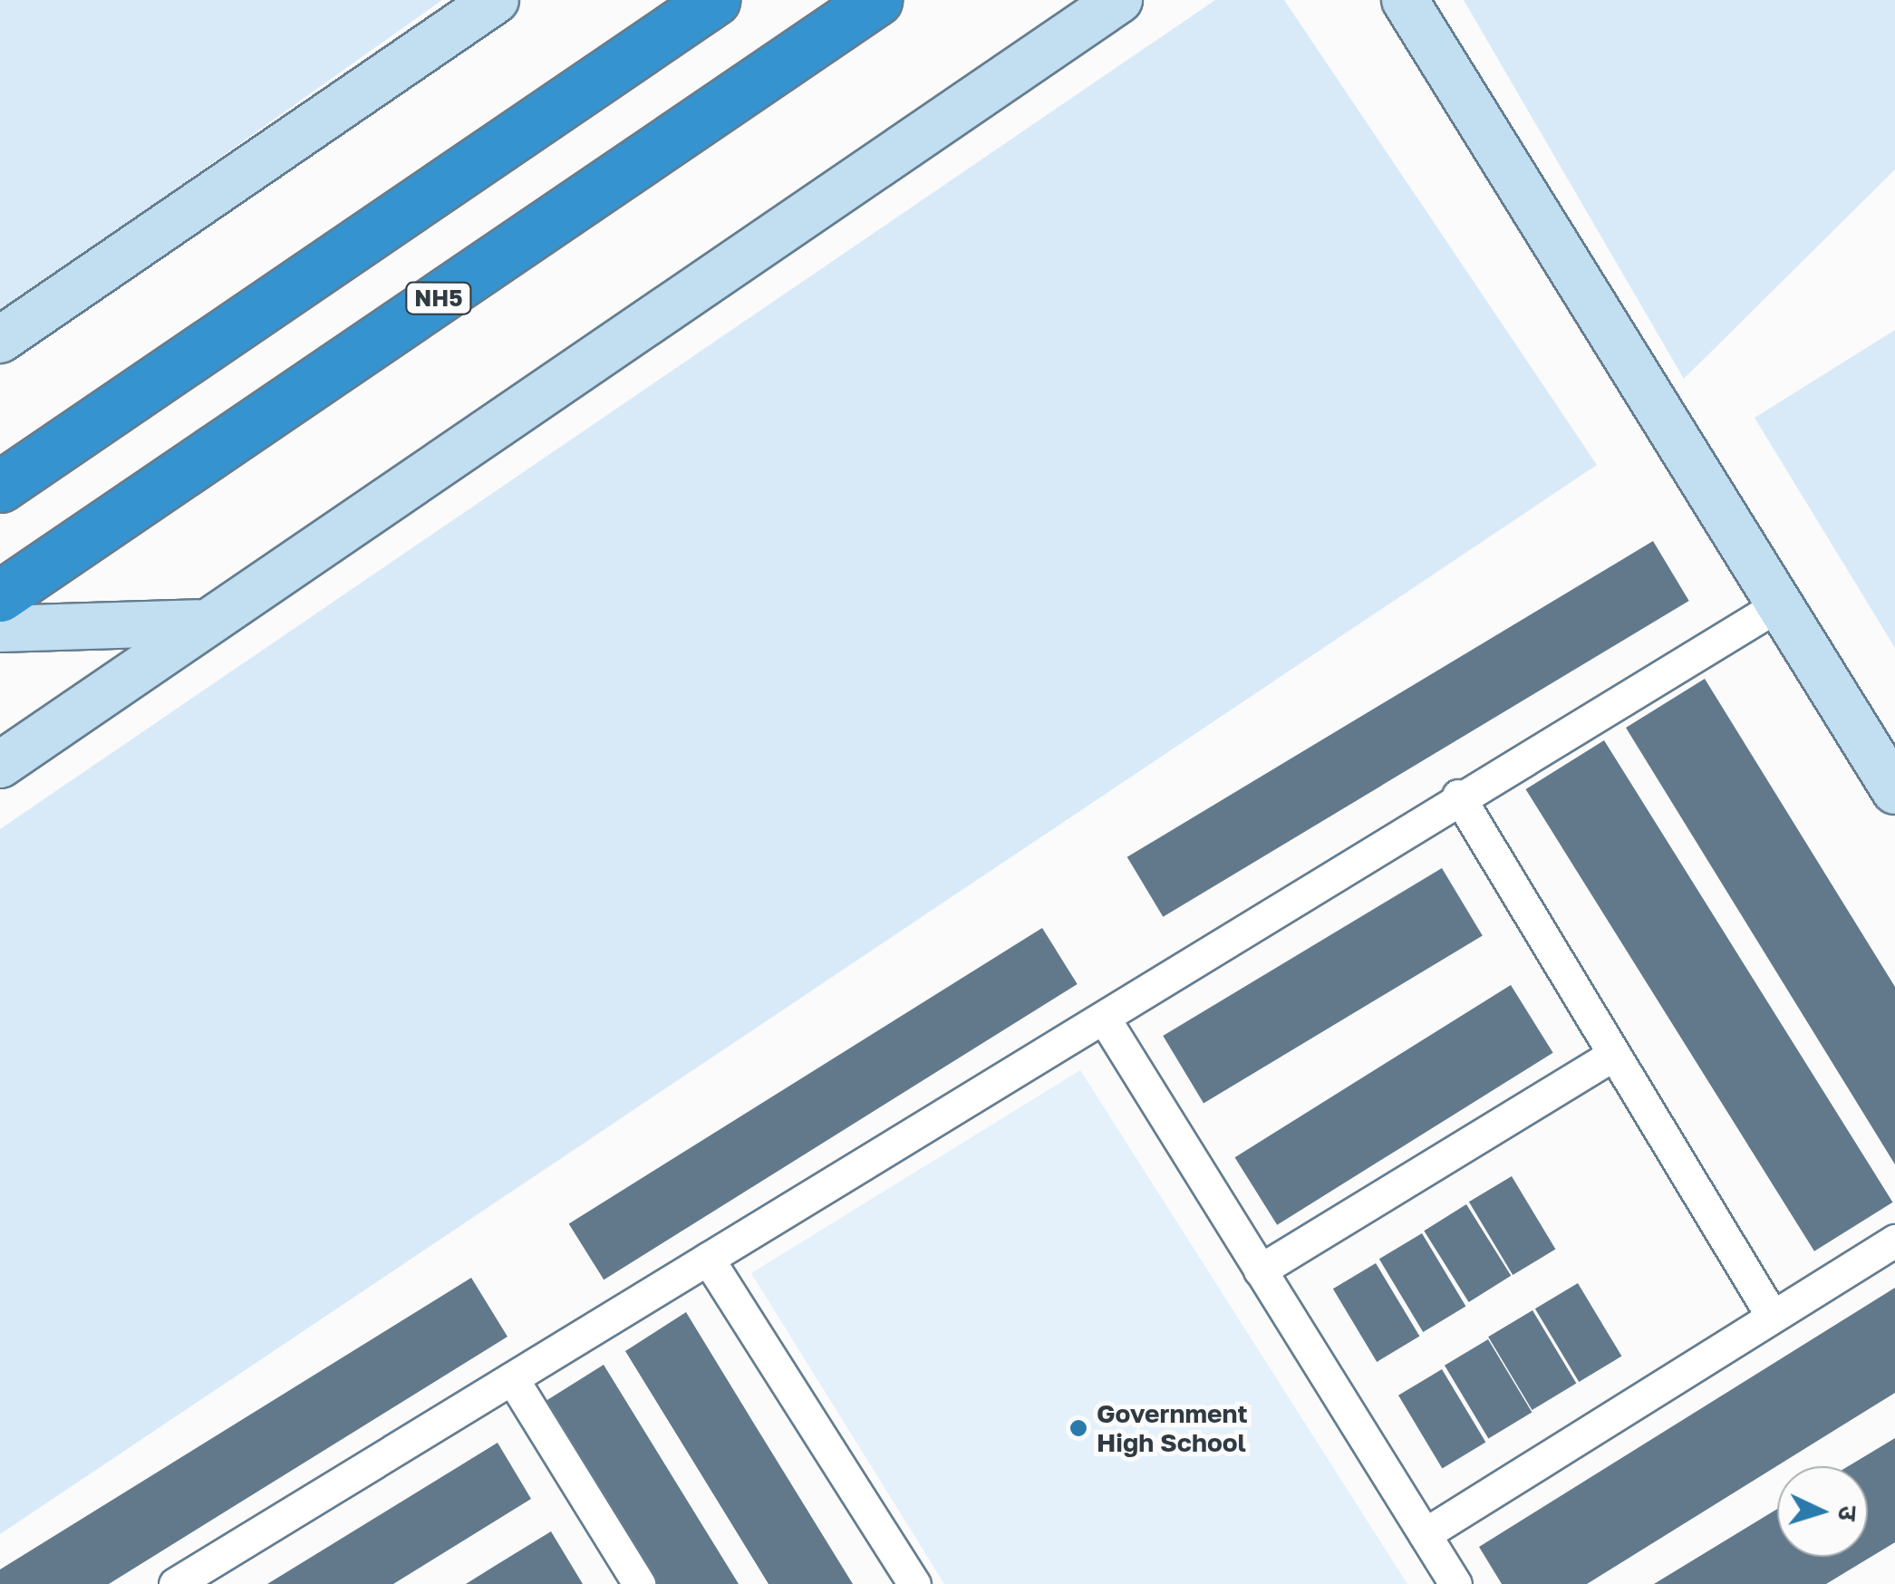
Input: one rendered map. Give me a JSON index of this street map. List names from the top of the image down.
{
  "streets": {
    "highway": ["NH5"]
  },
  "places": ["Government High School"],
  "north": "right"
}
